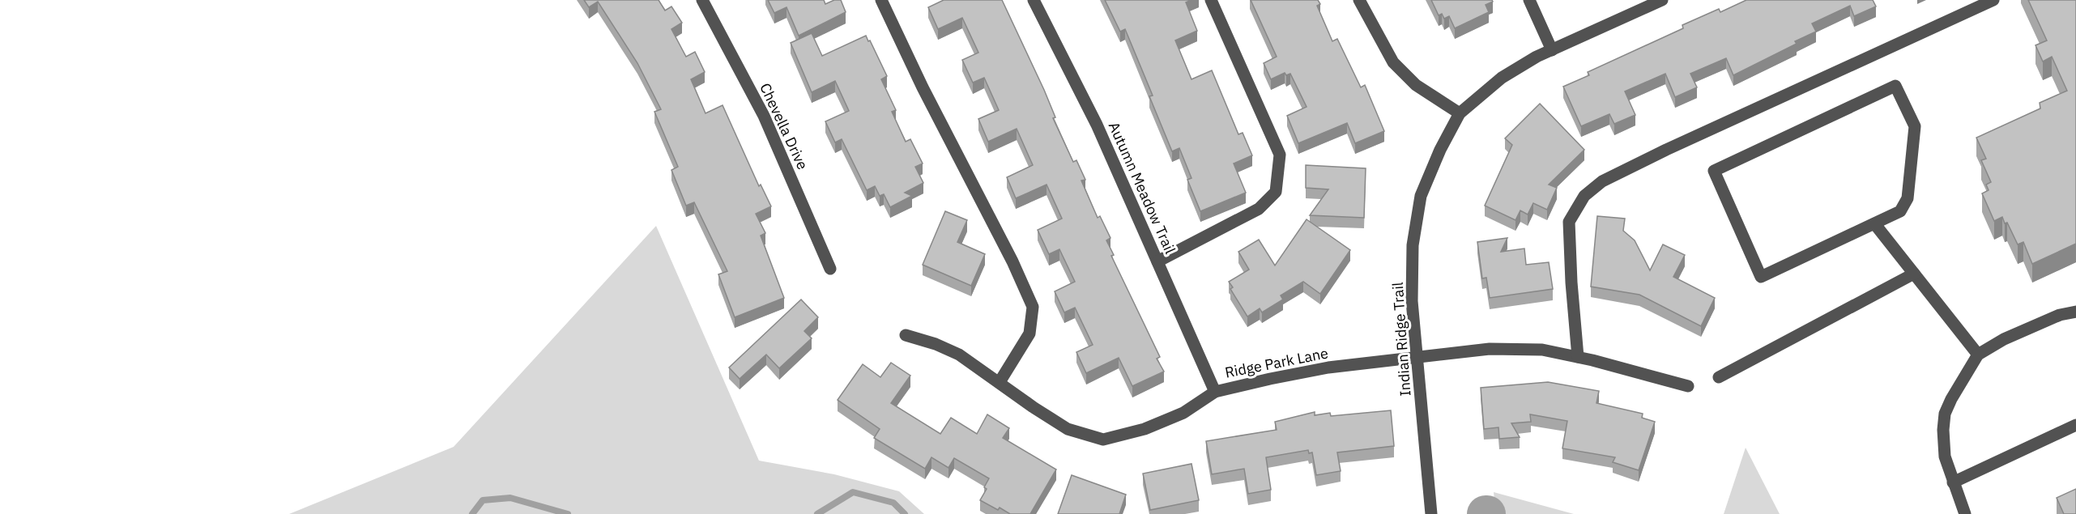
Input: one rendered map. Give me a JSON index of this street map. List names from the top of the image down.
{
  "streets": {
    "street": [
      "Chevella Drive",
      "Autumn Meadow Trail",
      "Indian Ridge Trail",
      "Ridge Park Lane"
    ]
  },
  "crossings": [
    ["Autumn Meadow Trail", "Ridge Park Lane"],
    ["Indian Ridge Trail", "Ridge Park Lane"]
  ]
}
